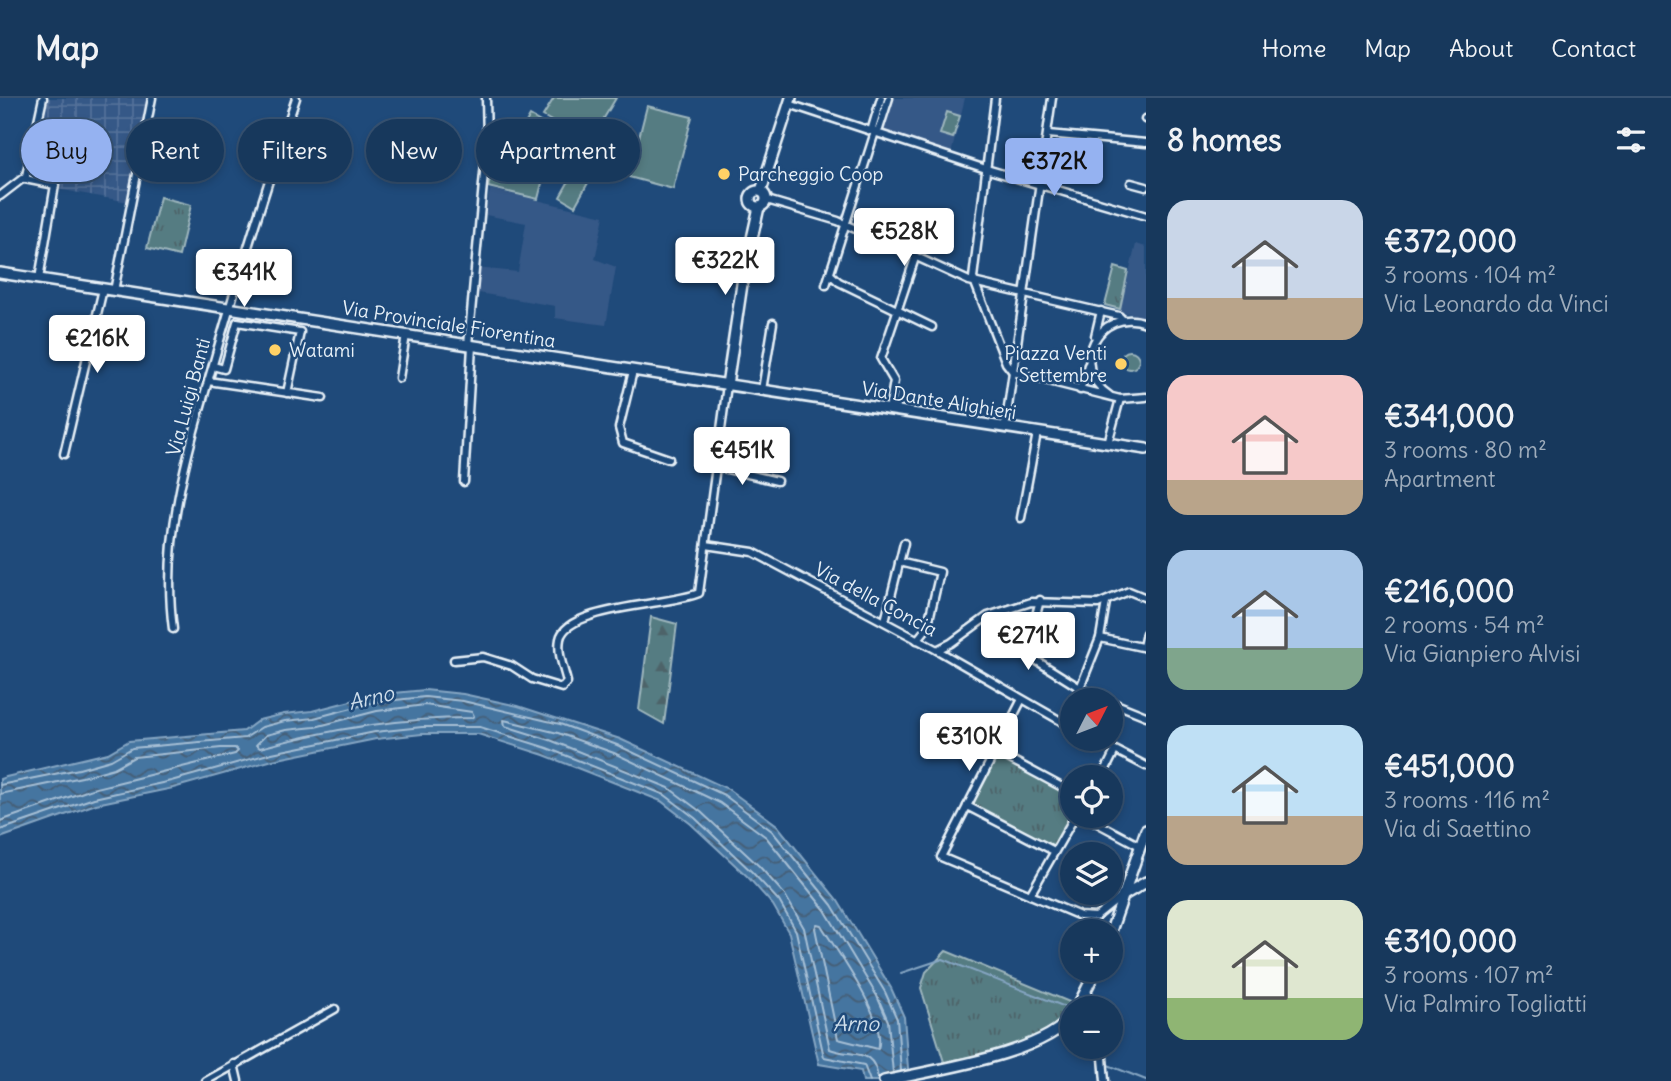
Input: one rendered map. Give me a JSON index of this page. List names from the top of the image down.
{
  "streets": {
    "main road": ["Via Provinciale Fiorentina", "Via Dante Alighieri"],
    "street": ["Via Luigi Banti", "Via della Concia"]
  },
  "crossings": [
    ["Via Provinciale Fiorentina", "Via Luigi Banti"],
    ["Via Provinciale Fiorentina", "Via Dante Alighieri"]
  ],
  "water": ["Arno"],
  "places": ["Parcheggio Coop", "Watami", "Piazza Venti Settembre"],
  "north": "top right",
  "page": {
    "header": "Map",
    "nav": [
      "Home",
      "Map",
      "About",
      "Contact"
    ],
    "heading": "8 homes",
    "chip": [
      "Buy",
      "Rent",
      "Filters",
      "New",
      "Apartment"
    ],
    "price": [
      "€372K",
      "€528K",
      "€322K",
      "€341K",
      "€216K",
      "€451K",
      "€271K",
      "€310K"
    ],
    "list": [
      {
        "name": "€372,000",
        "note": "3 rooms · 104 m² · Via Leonardo da Vinci"
      },
      {
        "name": "€341,000",
        "note": "3 rooms · 80 m² · Apartment"
      },
      {
        "name": "€216,000",
        "note": "2 rooms · 54 m² · Via Gianpiero Alvisi"
      },
      {
        "name": "€451,000",
        "note": "3 rooms · 116 m² · Via di Saettino"
      },
      {
        "name": "€310,000",
        "note": "3 rooms · 107 m² · Via Palmiro Togliatti"
      }
    ],
    "map_buttons": ["+", "−"]
  }
}
